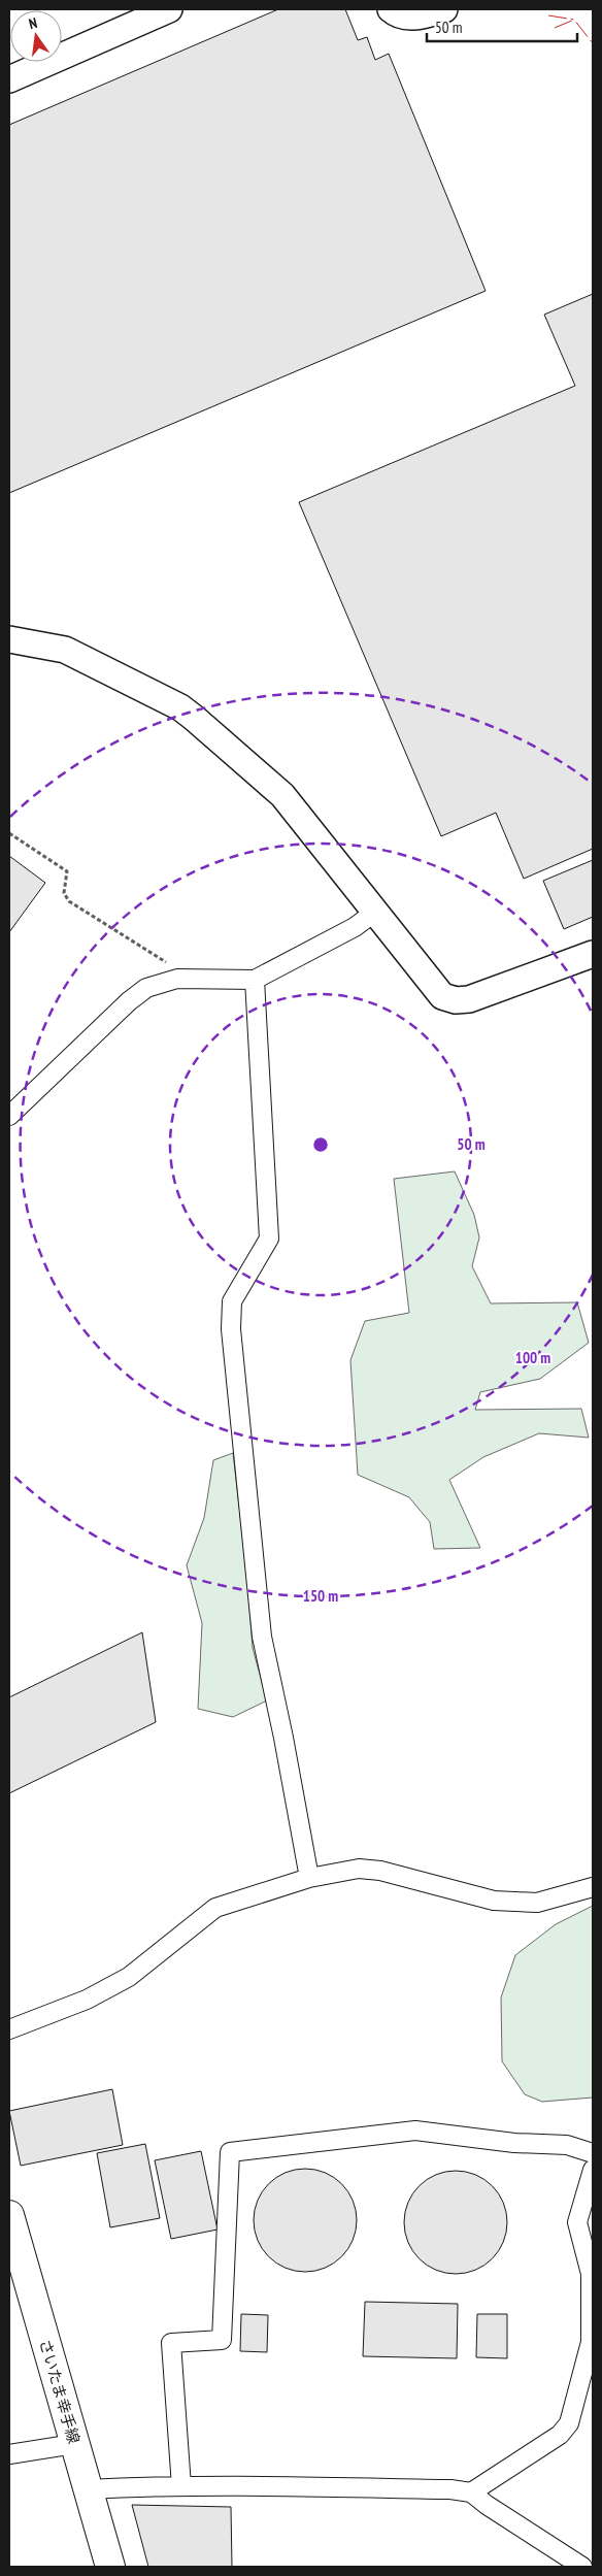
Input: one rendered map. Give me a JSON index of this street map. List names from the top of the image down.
{
  "streets": {
    "main road": ["さいたま幸手線"]
  },
  "scale_bar": "50 m",
  "north": "top",
  "rings": ["50 m", "100 m", "150 m"]
}
